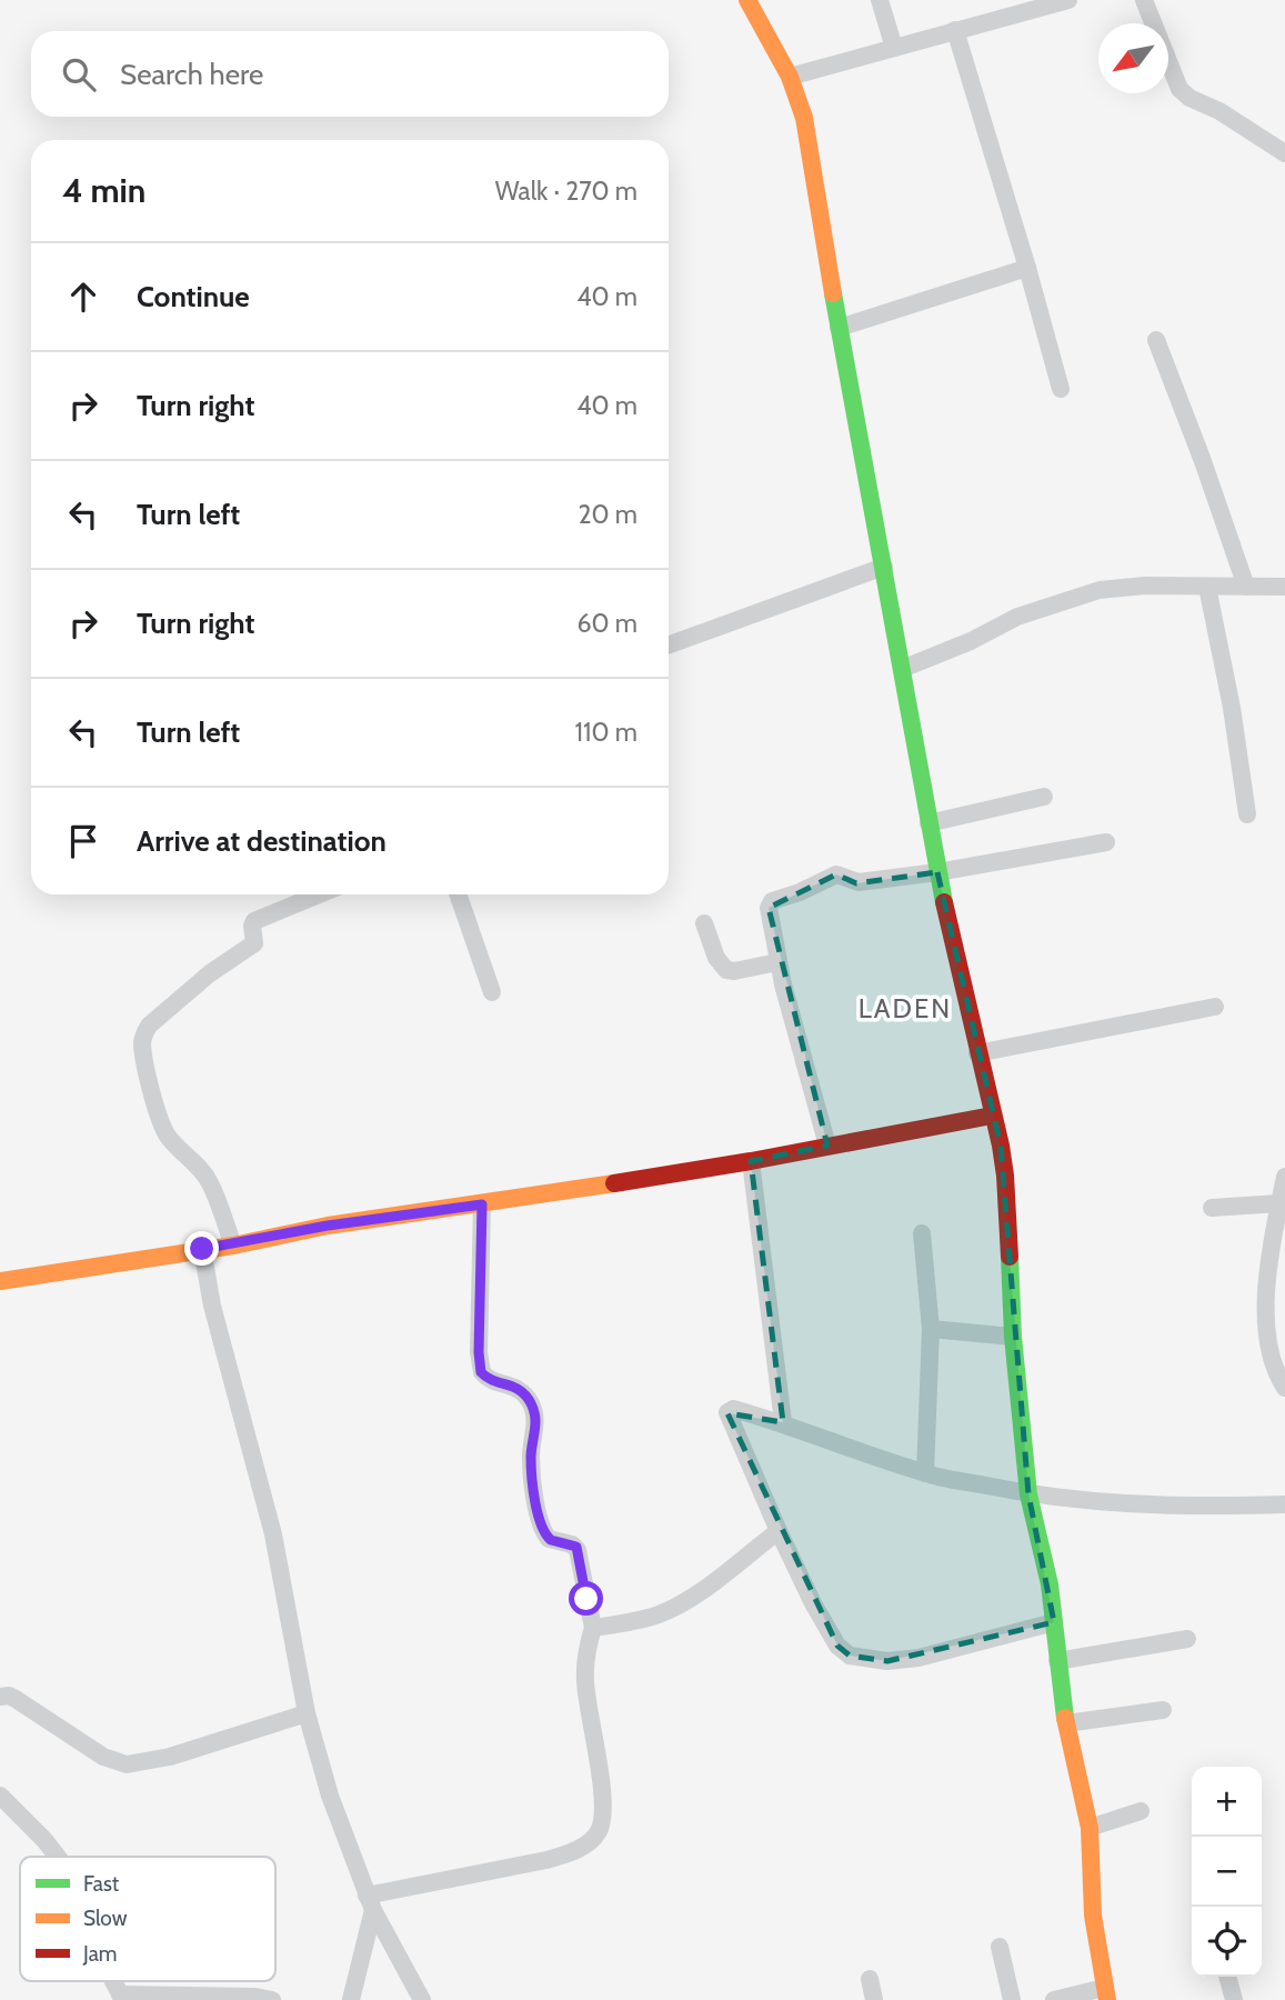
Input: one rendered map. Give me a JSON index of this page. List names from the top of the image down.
{
  "districts": ["LADEN"],
  "legend": ["Fast", "Slow", "Jam"],
  "north": "bottom left",
  "page": {
    "search": "Search here",
    "heading": ["4 min", "Walk · 270 m"],
    "list": [
      ["Continue", "40 m"],
      ["Turn right", "40 m"],
      ["Turn left", "20 m"],
      ["Turn right", "60 m"],
      ["Turn left", "110 m"],
      "Arrive at destination"
    ],
    "map_buttons": ["+", "−"]
  }
}
